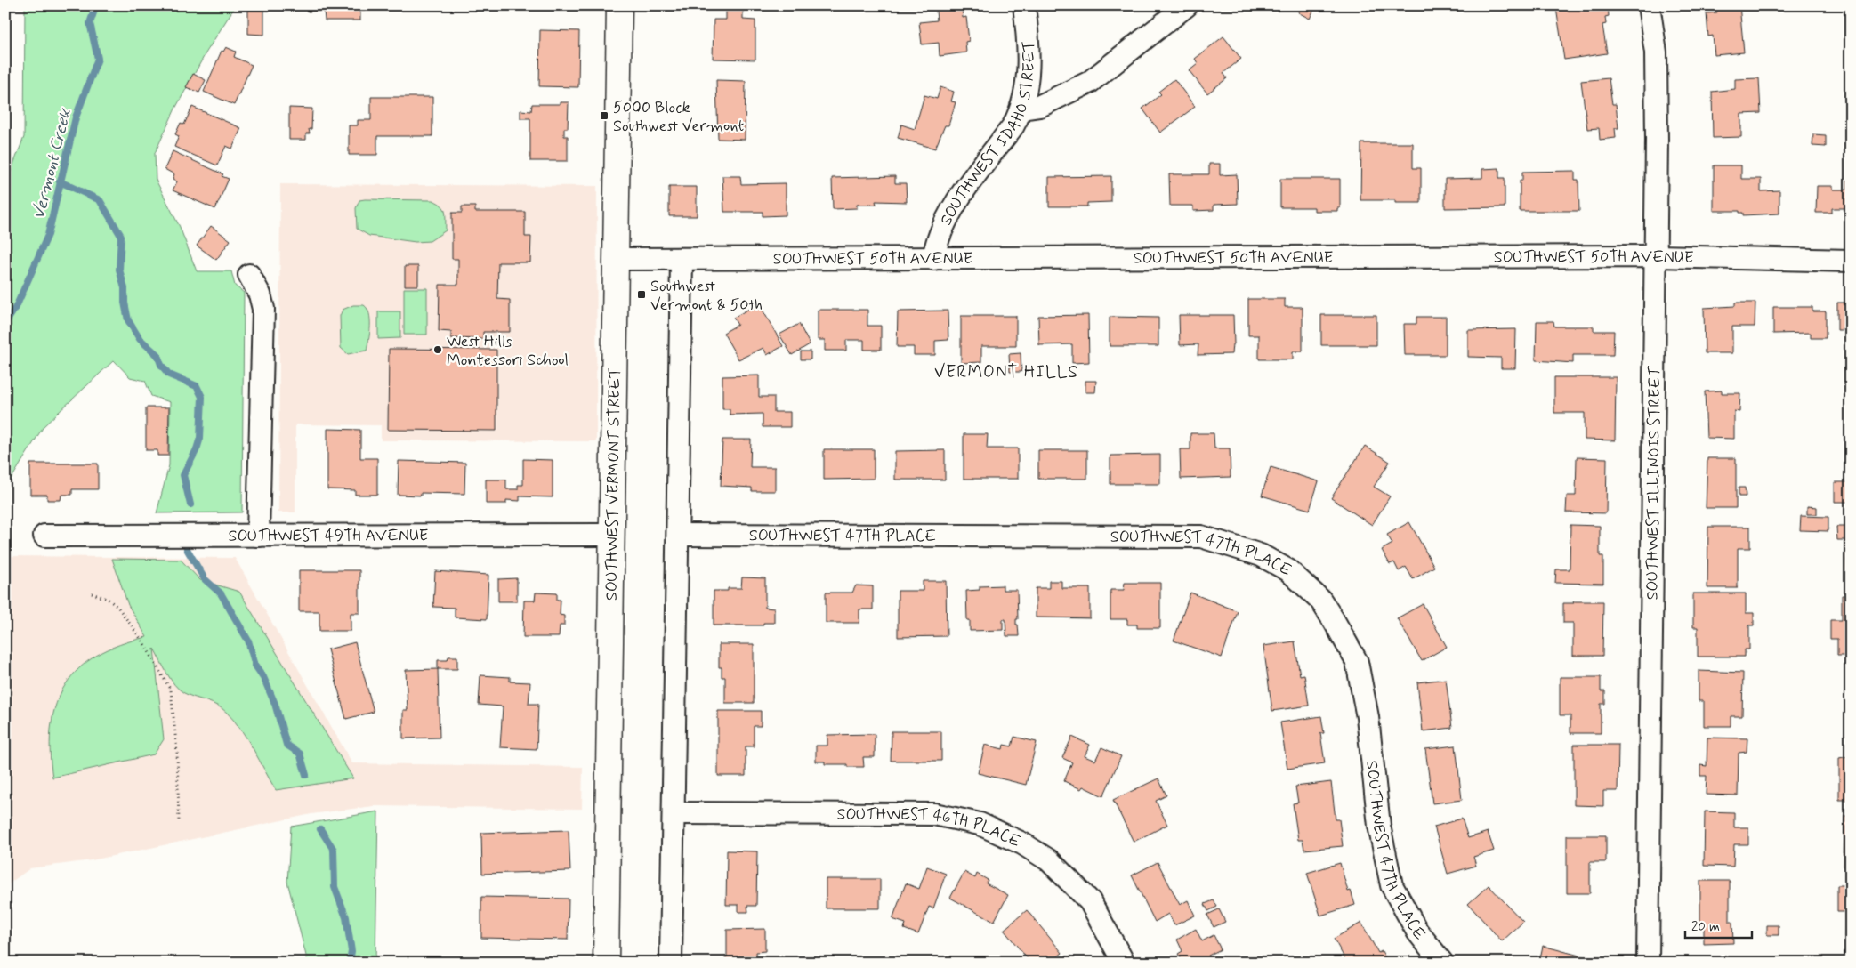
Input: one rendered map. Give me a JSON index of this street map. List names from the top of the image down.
{
  "streets": {
    "main road": ["SOUTHWEST VERMONT STREET"],
    "street": [
      "SOUTHWEST IDAHO STREET",
      "SOUTHWEST 50TH AVENUE",
      "SOUTHWEST ILLINOIS STREET",
      "SOUTHWEST 49TH AVENUE",
      "SOUTHWEST 47TH PLACE",
      "SOUTHWEST 46TH PLACE"
    ]
  },
  "crossings": [
    ["SOUTHWEST IDAHO STREET", "SOUTHWEST 50TH AVENUE"],
    ["SOUTHWEST 50TH AVENUE", "SOUTHWEST VERMONT STREET"],
    ["SOUTHWEST 50TH AVENUE", "SOUTHWEST ILLINOIS STREET"],
    ["SOUTHWEST VERMONT STREET", "SOUTHWEST 49TH AVENUE"]
  ],
  "districts": ["VERMONT HILLS"],
  "water": ["Vermont Creek"],
  "places": {
    "transit": ["5000 Block Southwest Vermont", "Southwest Vermont & 50th"],
    "other": ["West Hills Montessori School"]
  },
  "scale_bar": "20 m"
}
